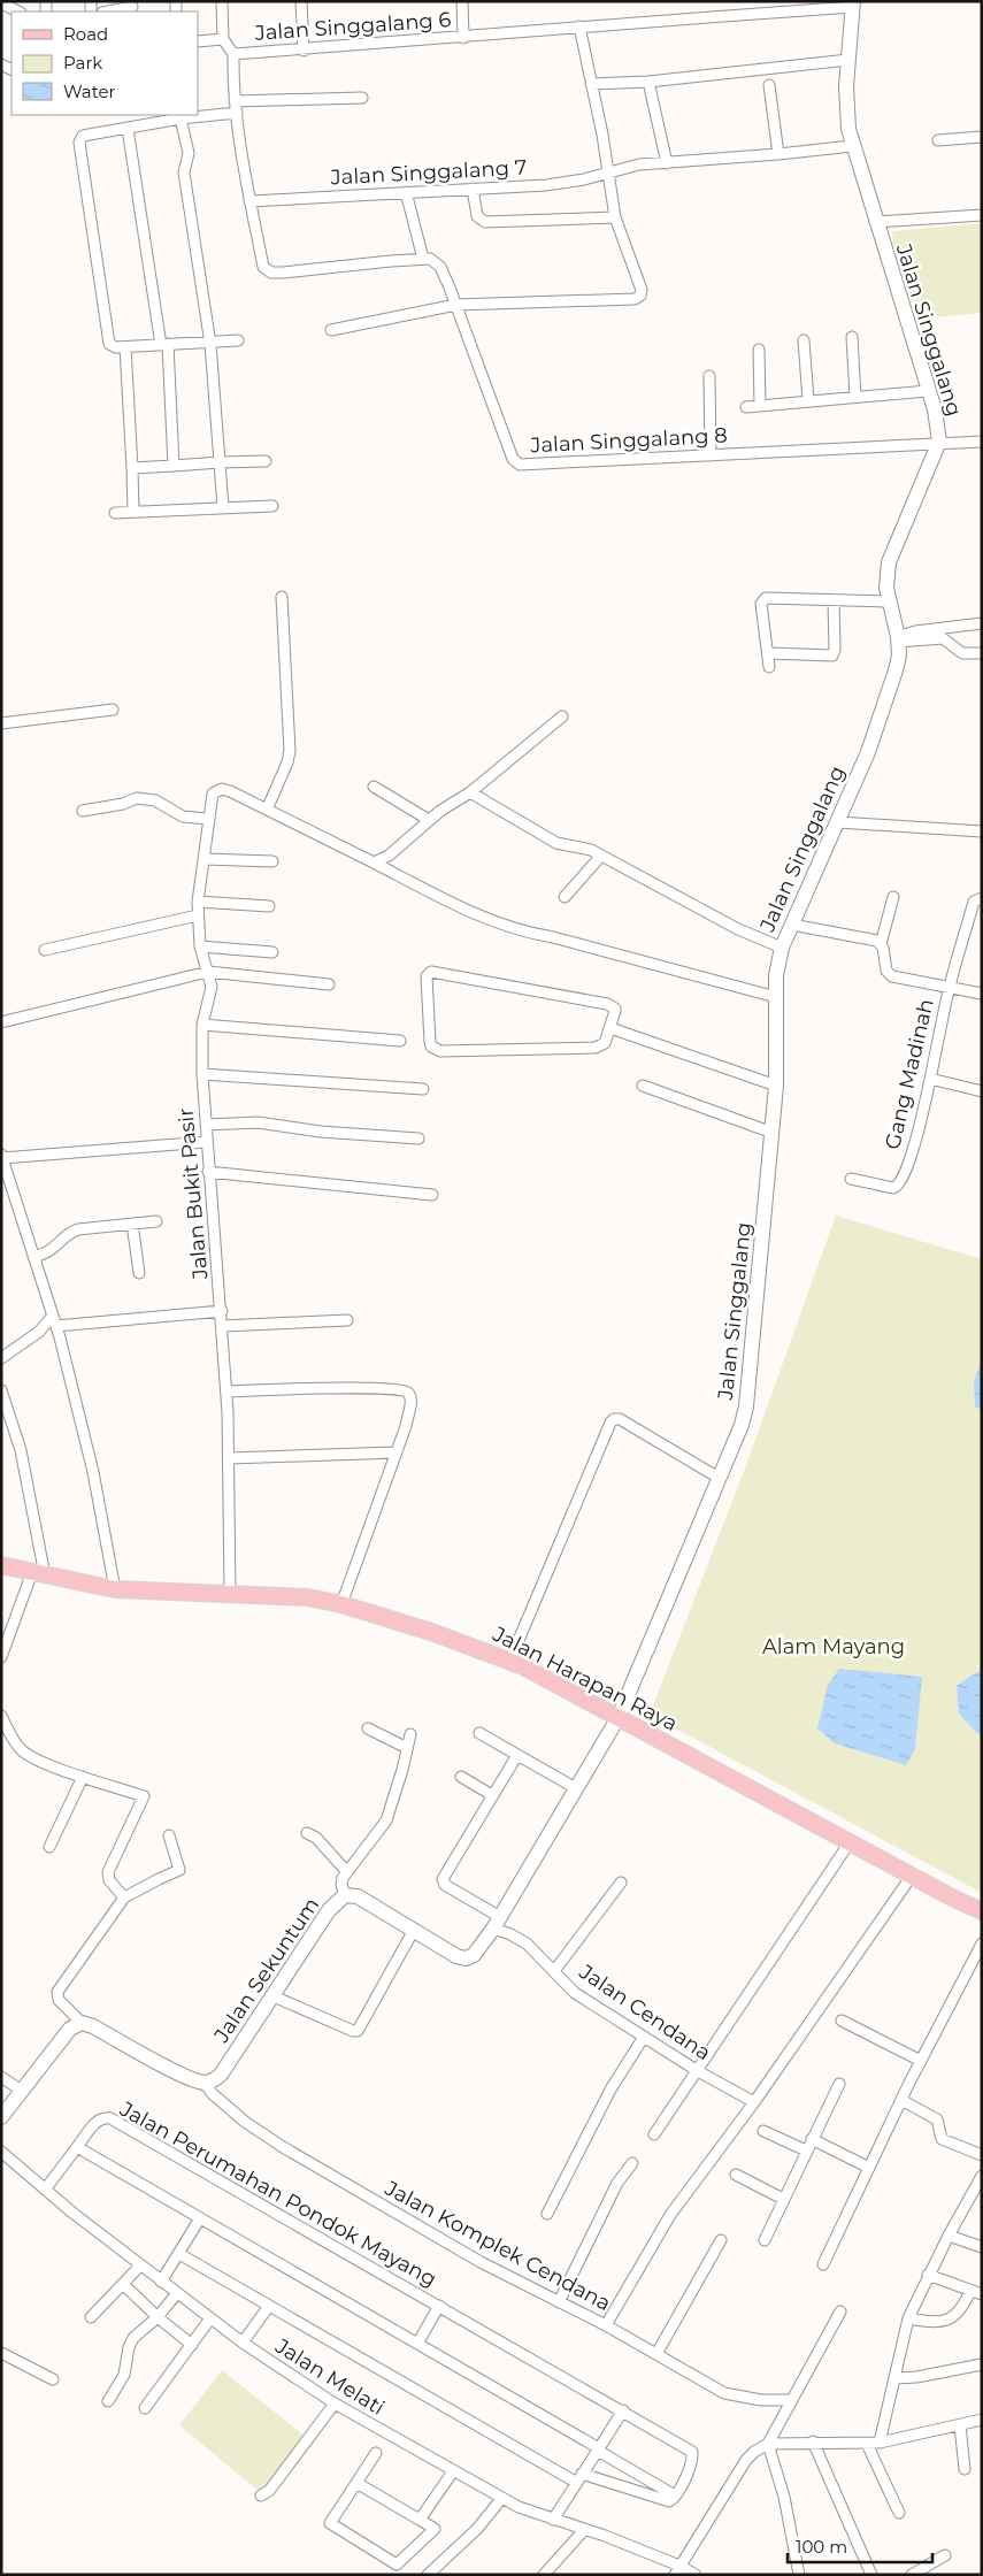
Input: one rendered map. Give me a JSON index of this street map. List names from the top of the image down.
{
  "streets": {
    "main road": ["Jalan Singgalang", "Jalan Harapan Raya", "Jalan Sekuntum"],
    "street": [
      "Jalan Singgalang 6",
      "Jalan Singgalang 7",
      "Jalan Singgalang 8",
      "Gang Madinah",
      "Jalan Bukit Pasir",
      "Jalan Cendana",
      "Jalan Perumahan Pondok Mayang",
      "Jalan Komplek Cendana",
      "Jalan Melati"
    ]
  },
  "crossings": [
    ["Jalan Singgalang 6", "Jalan Singgalang"],
    ["Jalan Singgalang 7", "Jalan Singgalang"],
    ["Jalan Singgalang", "Jalan Singgalang 8"],
    ["Jalan Singgalang", "Jalan Harapan Raya"],
    ["Jalan Singgalang", "Jalan Sekuntum"],
    ["Jalan Bukit Pasir", "Jalan Harapan Raya"],
    ["Jalan Harapan Raya", "Jalan Sekuntum"],
    ["Jalan Sekuntum", "Jalan Cendana"],
    ["Jalan Sekuntum", "Jalan Komplek Cendana"],
    ["Jalan Perumahan Pondok Mayang", "Jalan Melati"]
  ],
  "parks": ["Alam Mayang"],
  "legend": ["Road", "Park", "Water"],
  "scale_bar": "100 m"
}
